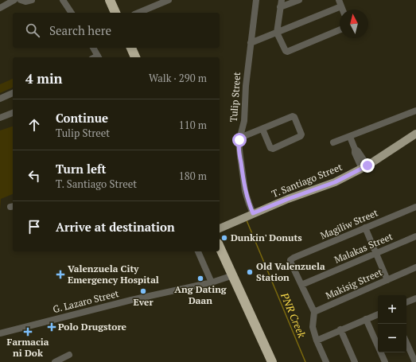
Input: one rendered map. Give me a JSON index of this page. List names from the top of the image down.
{
  "streets": {
    "main road": ["T. Santiago Street"],
    "street": [
      "Tulip Street",
      "Magiliw Street",
      "Malakas Street",
      "Makisig Street",
      "G. Lazaro Street"
    ]
  },
  "crossings": [
    ["Tulip Street", "T. Santiago Street"],
    ["Magiliw Street", "Malakas Street"]
  ],
  "water": ["PNR Creek"],
  "places": {
    "other": [
      "Dunkin' Donuts",
      "Old Valenzuela Station",
      "Ang Dating Daan",
      "Ever"
    ],
    "health": ["Valenzuela City Emergency Hospital", "Polo Drugstore", "Farmacia ni Dok"]
  },
  "north": "top",
  "page": {
    "search": "Search here",
    "heading": ["4 min", "Walk · 290 m"],
    "list": [
      ["Continue", "Tulip Street", "110 m"],
      ["Turn left", "T. Santiago Street", "180 m"],
      "Arrive at destination"
    ],
    "map_buttons": ["+", "−"]
  }
}
